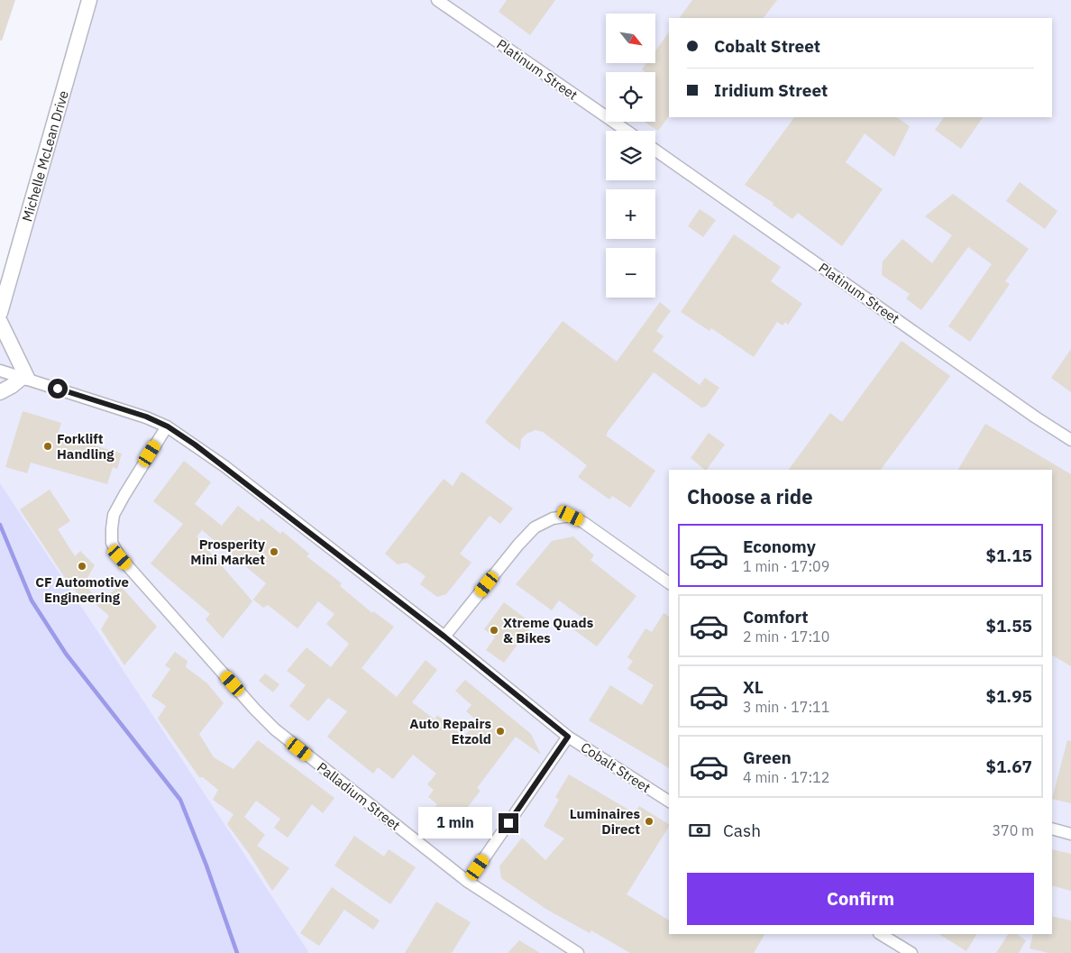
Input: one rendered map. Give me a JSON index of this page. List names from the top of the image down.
{
  "streets": {
    "street": [
      "Platinum Street",
      "Michelle McLean Drive",
      "Cobalt Street",
      "Palladium Street"
    ]
  },
  "crossings": [
    ["Cobalt Street", "Palladium Street"]
  ],
  "places": [
    "Forklift Handling",
    "Prosperity Mini Market",
    "CF Automotive Engineering",
    "Xtreme Quads & Bikes",
    "Auto Repairs Etzold",
    "Luminaires Direct"
  ],
  "north": "bottom right",
  "page": {
    "map_buttons": ["+", "−"],
    "banner": ["Cobalt Street", "Iridium Street"],
    "heading": "Choose a ride",
    "list": [
      {
        "name": "Economy",
        "note": "1 min · 17:09",
        "value": "$1.15"
      },
      {
        "name": "Comfort",
        "note": "2 min · 17:10",
        "value": "$1.55"
      },
      {
        "name": "XL",
        "note": "3 min · 17:11",
        "value": "$1.95"
      },
      {
        "name": "Green",
        "note": "4 min · 17:12",
        "value": "$1.67"
      }
    ],
    "pay": ["Cash", "370 m"],
    "bubble": "1 min",
    "buttons": "Confirm"
  }
}
